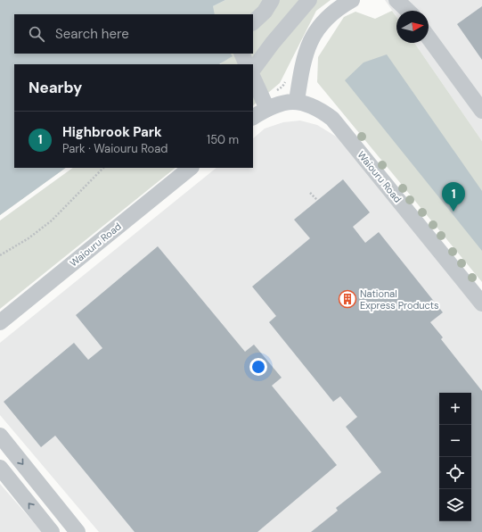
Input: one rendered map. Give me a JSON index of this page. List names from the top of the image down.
{
  "streets": {
    "street": ["Waiouru Road"]
  },
  "places": {
    "building": ["National Express Products"]
  },
  "north": "right",
  "page": {
    "search": "Search here",
    "heading": "Nearby",
    "list": [
      {
        "mark": "1",
        "name": "Highbrook Park",
        "note": "Park · Waiouru Road",
        "value": "150 m"
      }
    ],
    "pins": "1",
    "map_buttons": ["+", "−"]
  }
}
